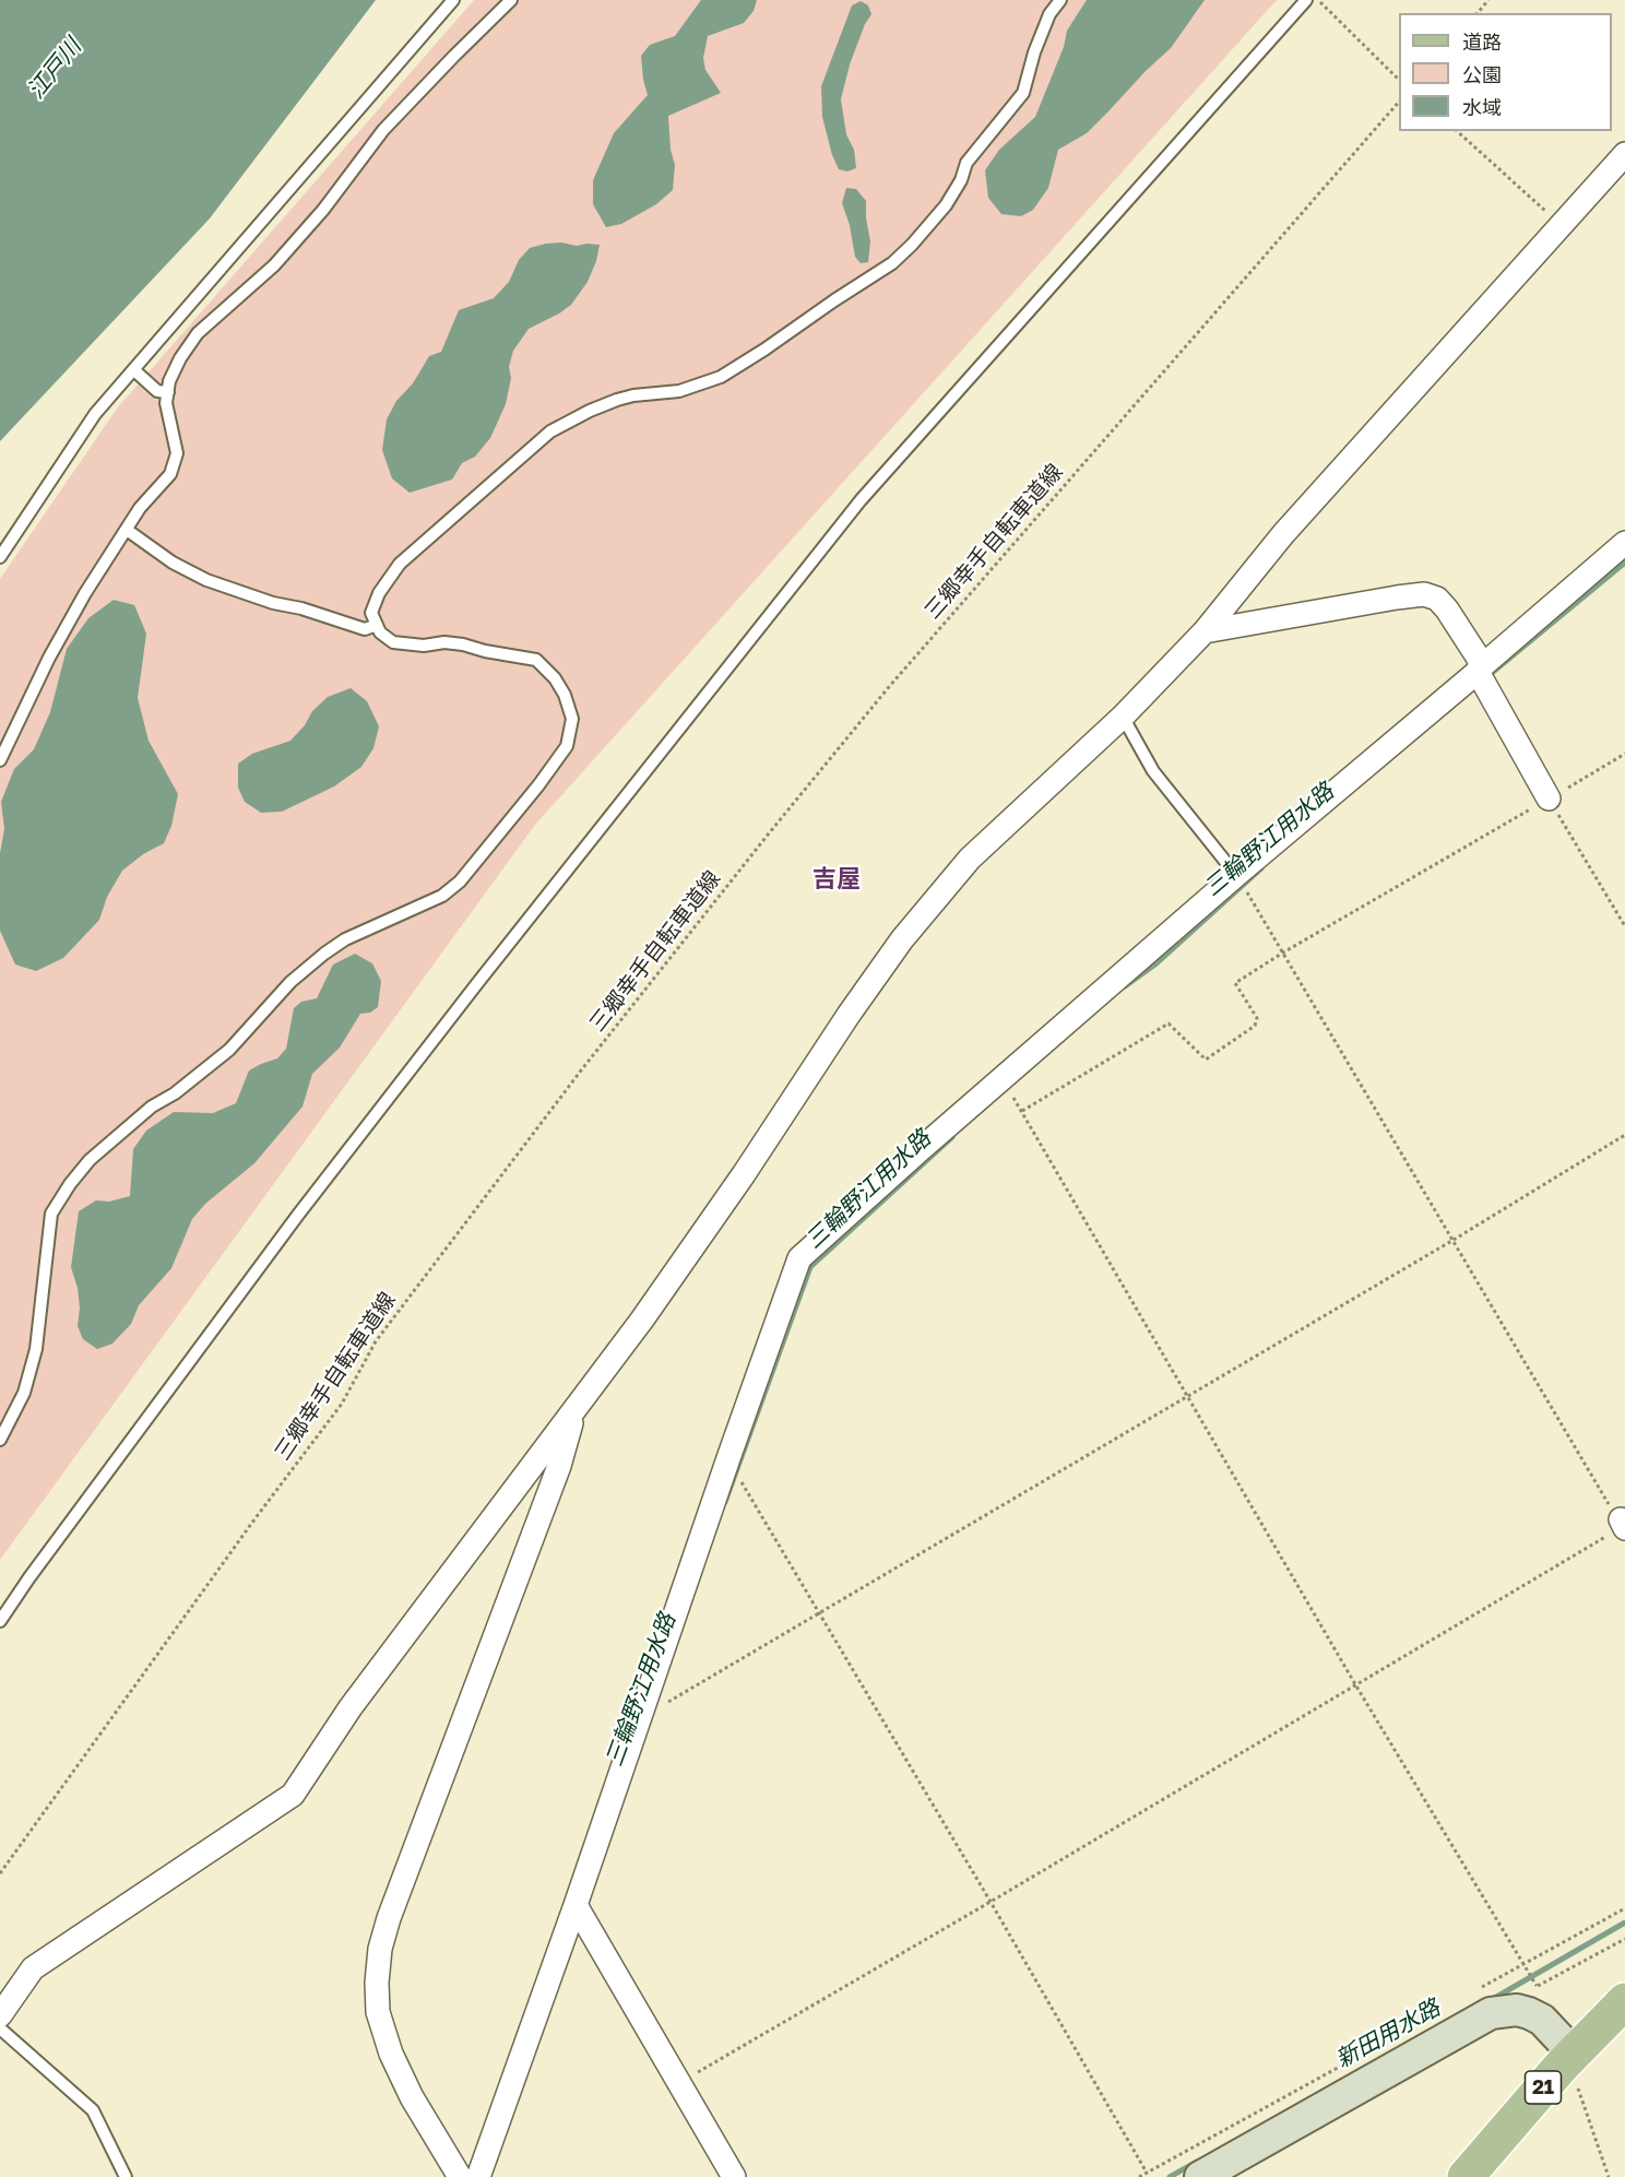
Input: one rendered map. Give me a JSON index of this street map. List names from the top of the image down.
{
  "streets": {
    "main road": ["21"],
    "path": ["三郷幸手自転車道線"]
  },
  "districts": ["吉屋"],
  "water": ["江戸川", "三輪野江用水路", "新田用水路"],
  "legend": ["道路", "公園", "水域"]
}
